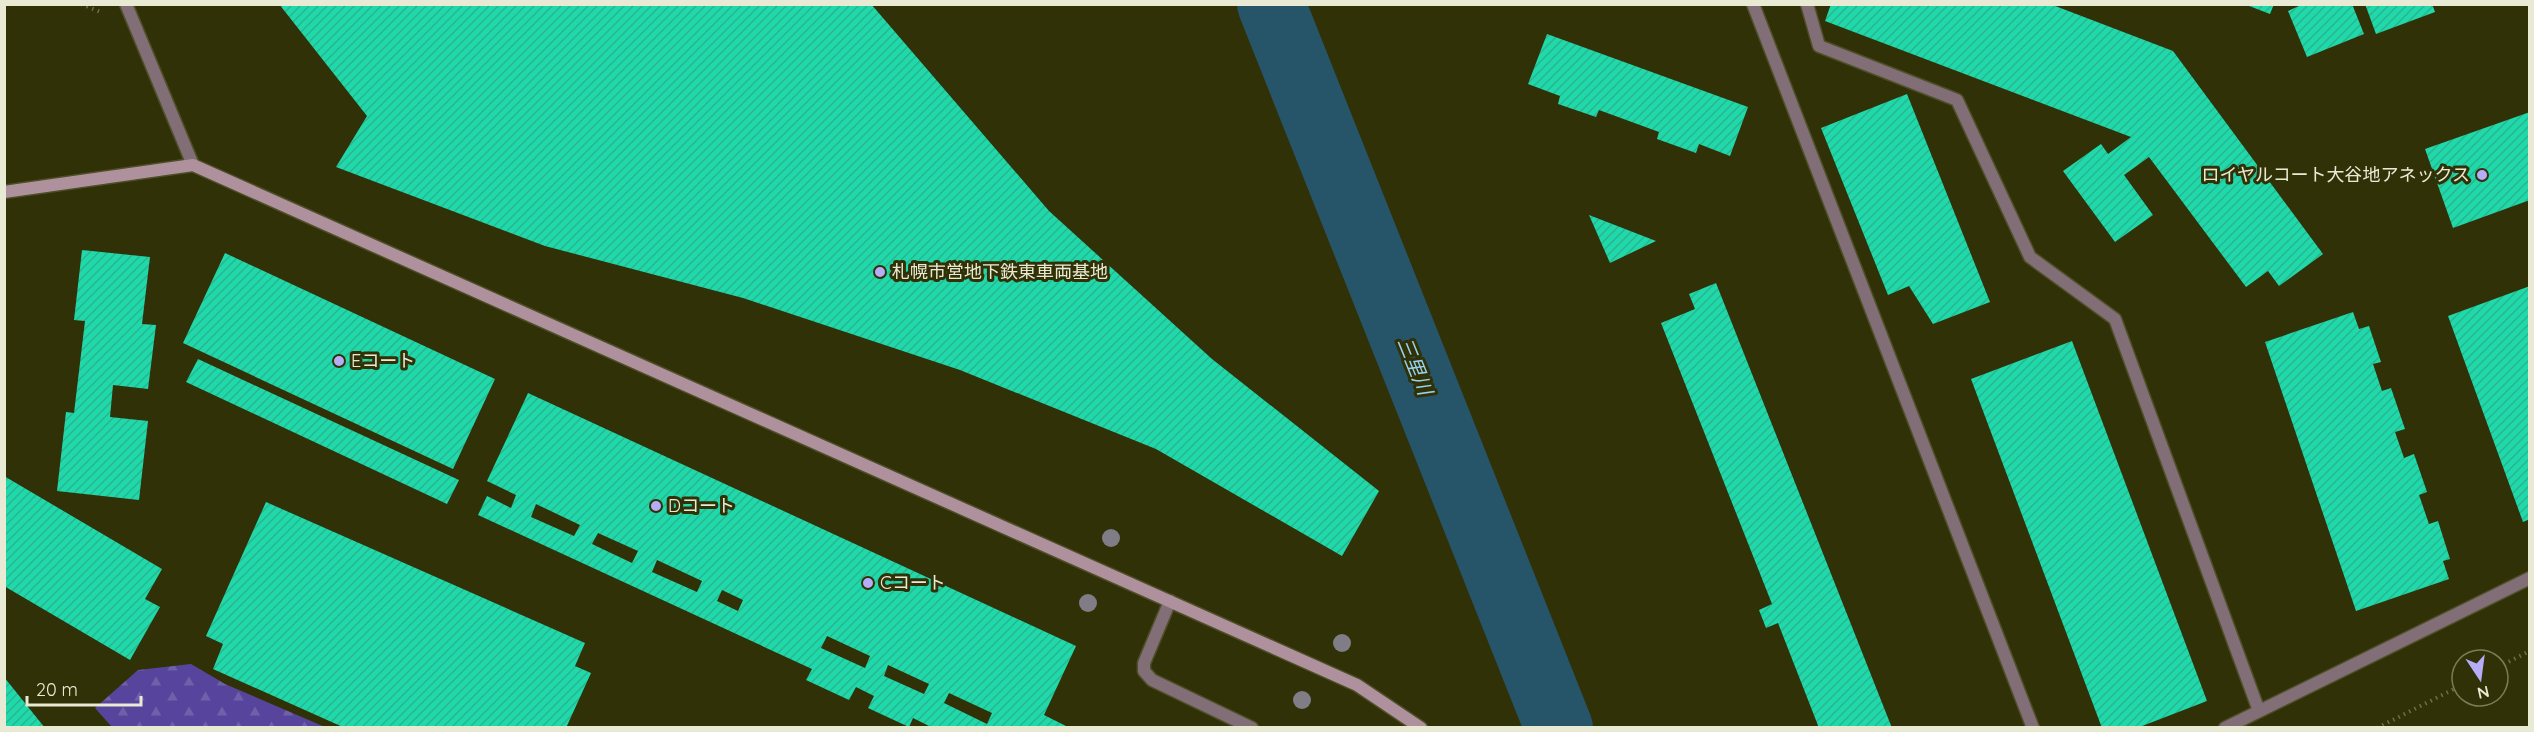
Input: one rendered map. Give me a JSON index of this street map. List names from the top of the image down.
{
  "water": ["三里川"],
  "places": [
    "ロイヤルコート大谷地アネックス",
    "札幌市営地下鉄東車両基地",
    "Eコート",
    "Dコート",
    "Cコート"
  ],
  "scale_bar": "20 m",
  "north": "bottom"
}
